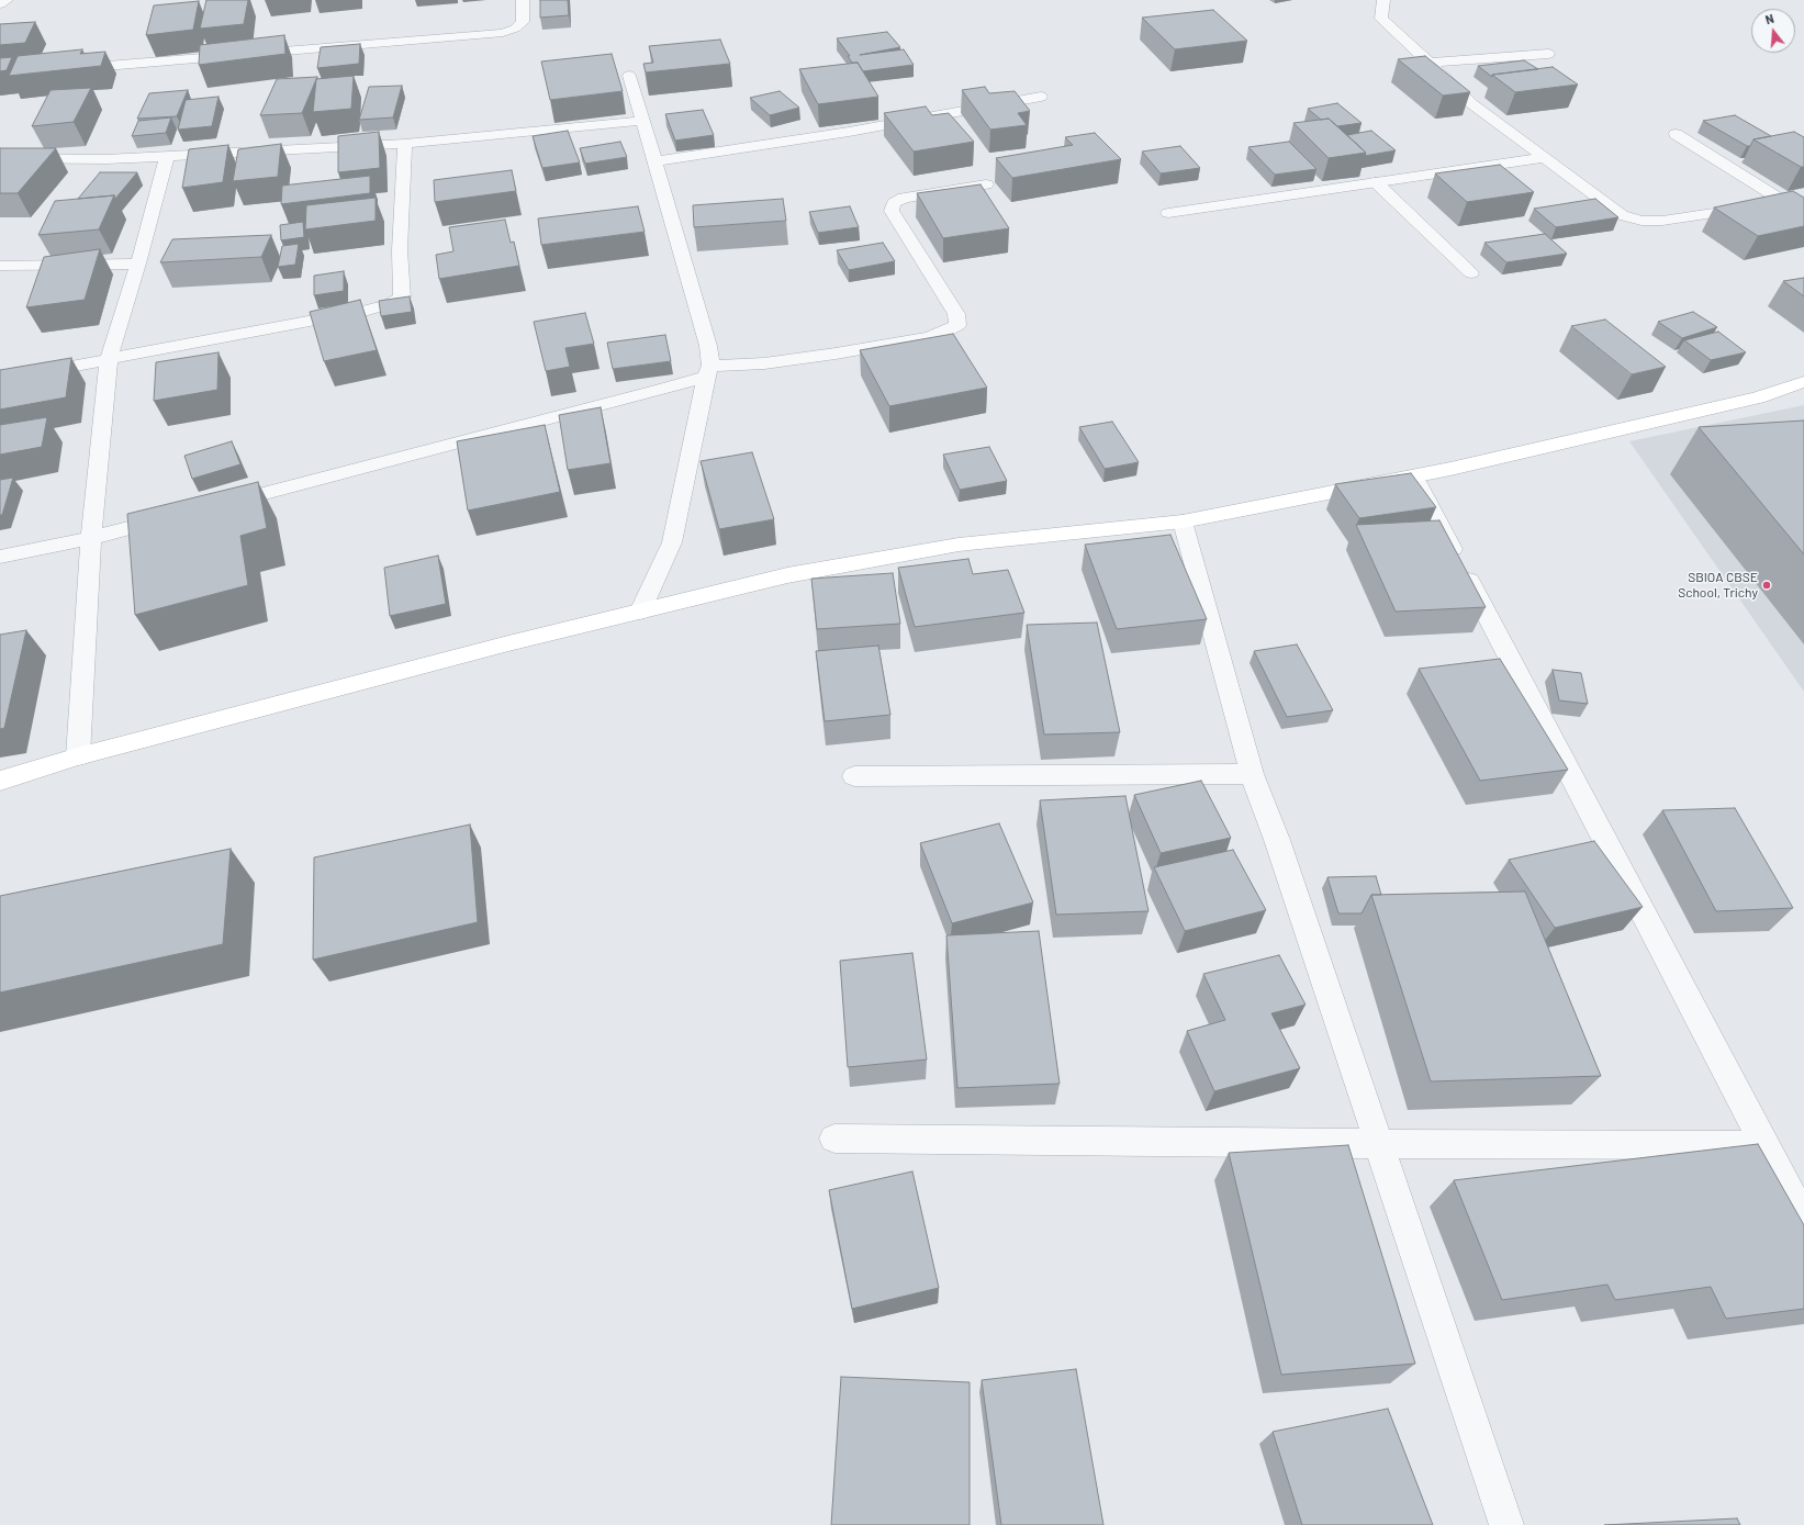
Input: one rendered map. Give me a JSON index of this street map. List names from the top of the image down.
{
  "places": ["SBIOA CBSE School, Trichy"],
  "north": "top"
}
